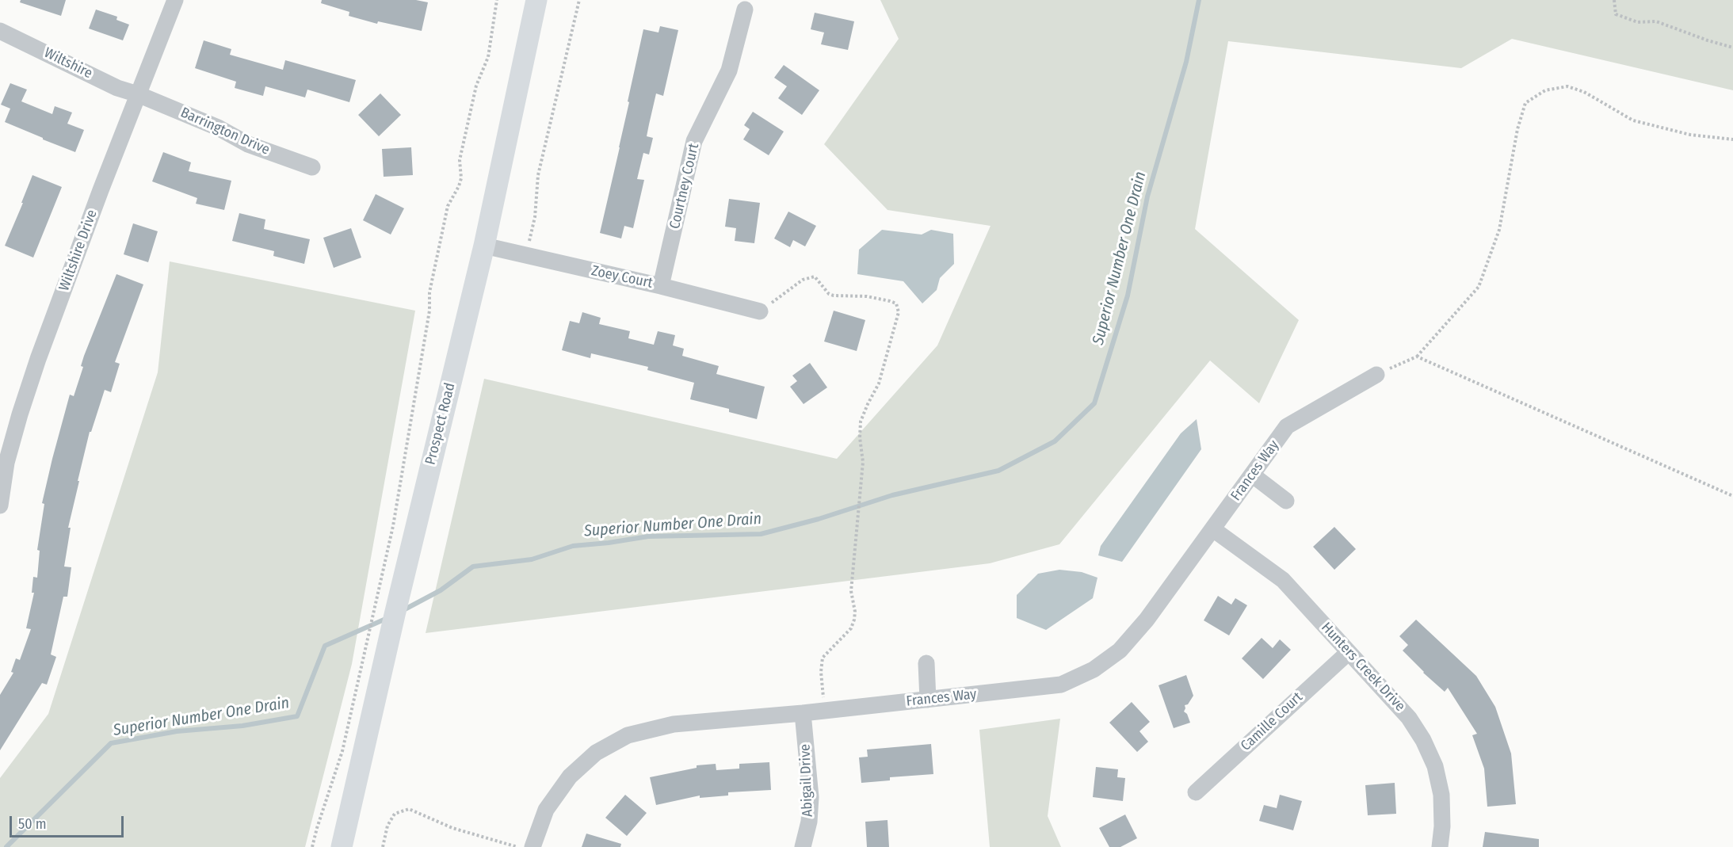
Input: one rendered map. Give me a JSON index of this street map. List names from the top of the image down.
{
  "streets": {
    "main road": ["Prospect Road"],
    "street": [
      "Wiltshire",
      "Barrington Drive",
      "Courtney Court",
      "Wiltshire Drive",
      "Zoey Court",
      "Frances Way",
      "Hunters Creek Drive",
      "Camille Court",
      "Abigail Drive"
    ]
  },
  "crossings": [
    ["Wiltshire", "Barrington Drive"],
    ["Wiltshire", "Wiltshire Drive"],
    ["Barrington Drive", "Wiltshire Drive"],
    ["Courtney Court", "Zoey Court"],
    ["Zoey Court", "Prospect Road"],
    ["Frances Way", "Hunters Creek Drive"],
    ["Frances Way", "Abigail Drive"],
    ["Hunters Creek Drive", "Camille Court"]
  ],
  "water": ["Superior Number One Drain"],
  "scale_bar": "50 m"
}
